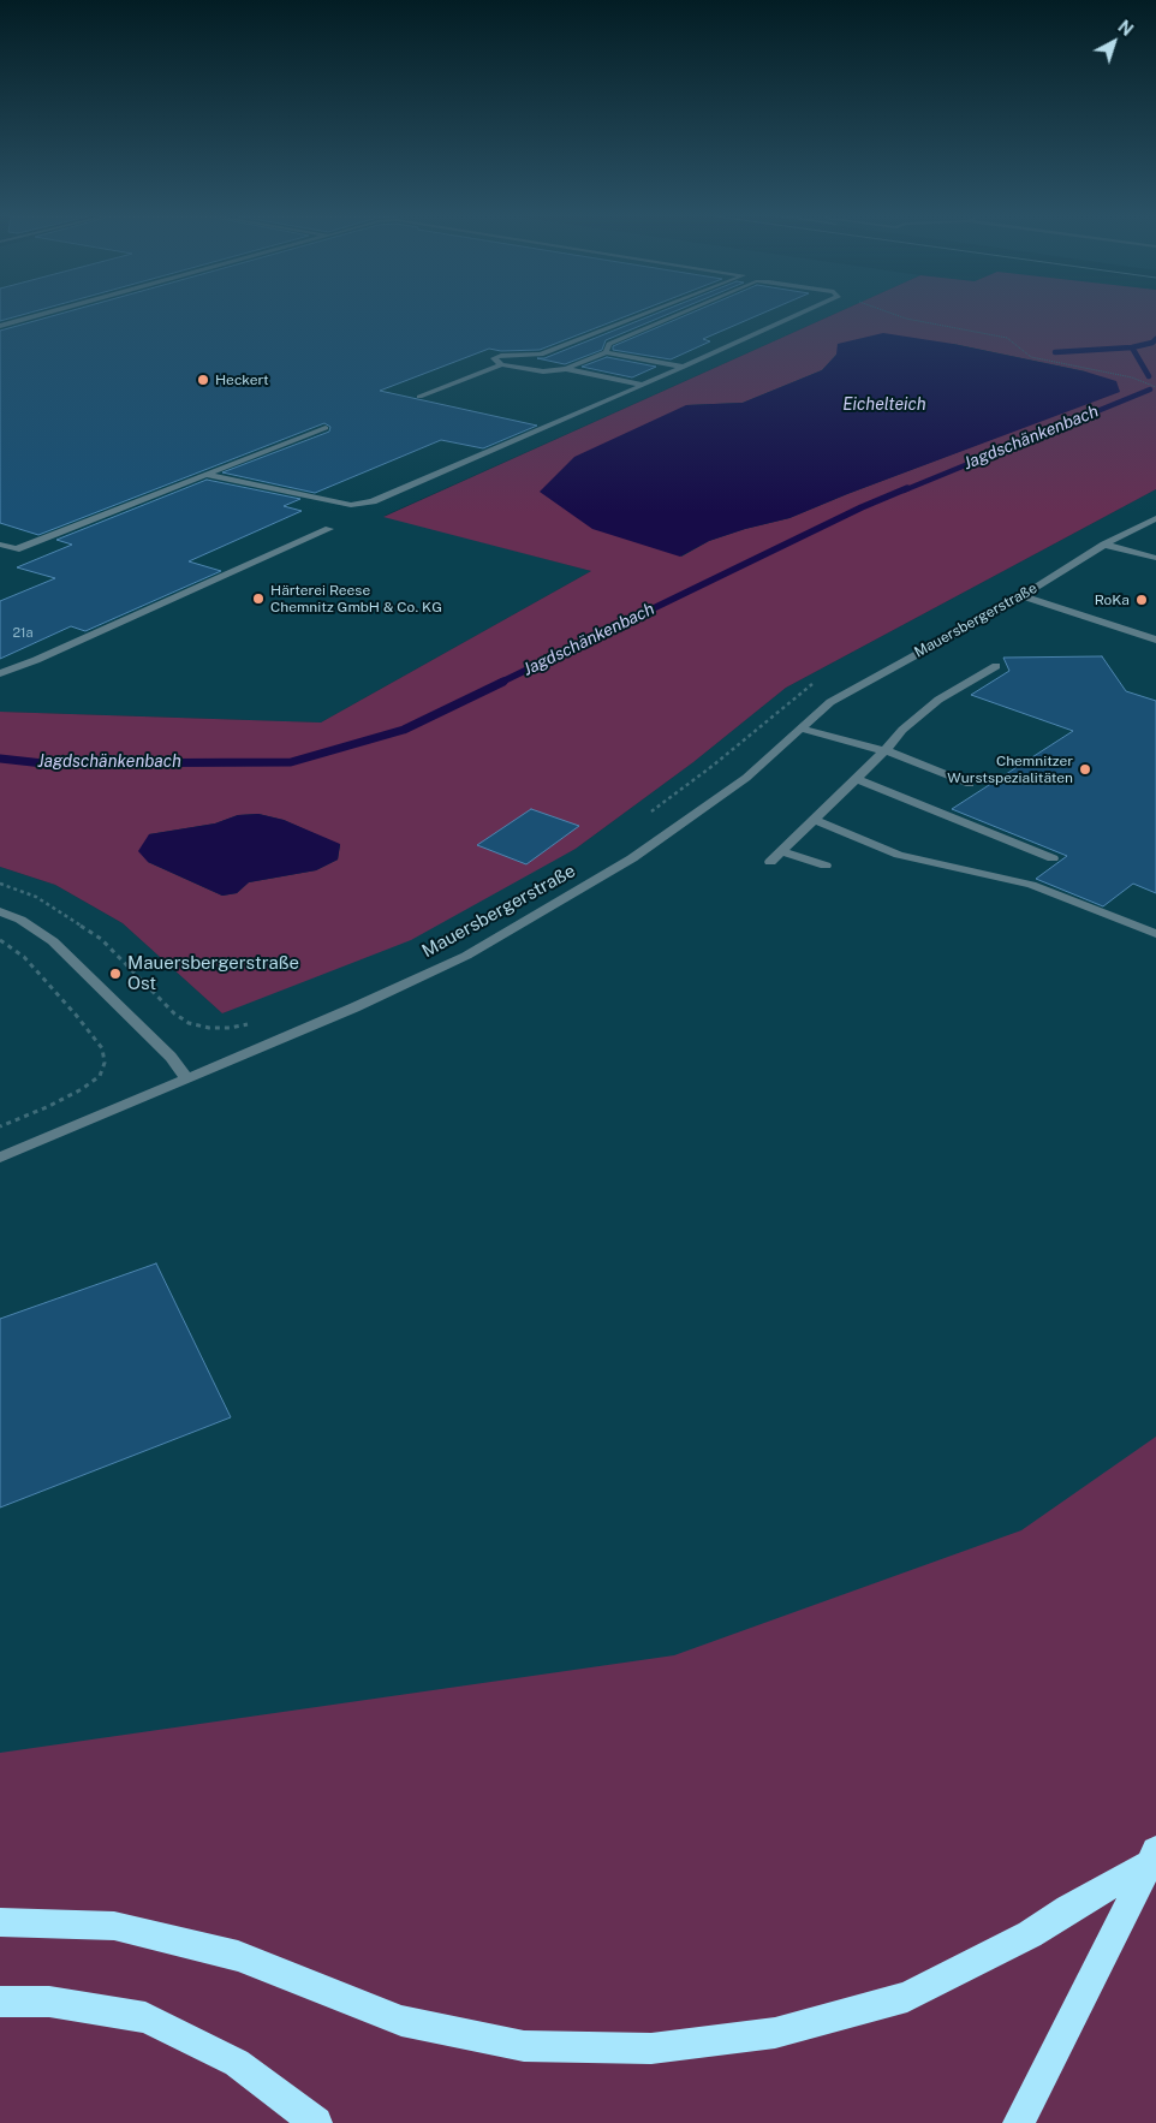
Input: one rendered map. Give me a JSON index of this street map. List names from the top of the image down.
{
  "streets": {
    "street": ["Mauersbergerstraße"]
  },
  "water": ["Eichelteich", "Jagdschänkenbach"],
  "places": [
    "Heckert",
    "Härterei Reese Chemnitz GmbH & Co. KG",
    "RoKa",
    "Chemnitzer Wurstspezialitäten",
    "Mauersbergerstraße Ost"
  ],
  "house_numbers": ["21a"],
  "north": "top right"
}
